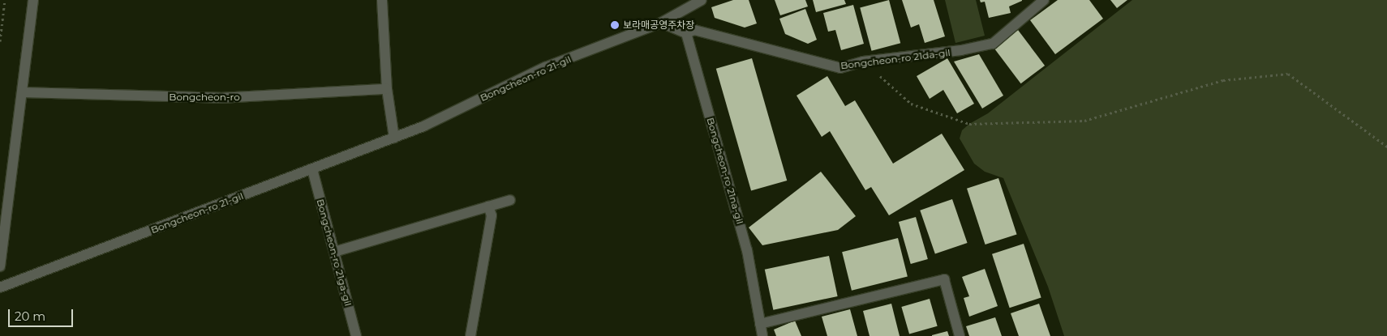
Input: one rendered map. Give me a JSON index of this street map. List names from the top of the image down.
{
  "streets": {
    "street": [
      "Bongcheon-ro 21da-gil",
      "Bongcheon-ro 21-gil",
      "Bongcheon-ro",
      "Bongcheon-ro 21na-gil",
      "Bongcheon-ro 21ga-gil"
    ]
  },
  "crossings": [
    ["Bongcheon-ro 21da-gil", "Bongcheon-ro 21na-gil"],
    ["Bongcheon-ro 21-gil", "Bongcheon-ro 21ga-gil"]
  ],
  "places": ["보라매공영주차장"],
  "scale_bar": "20 m"
}
